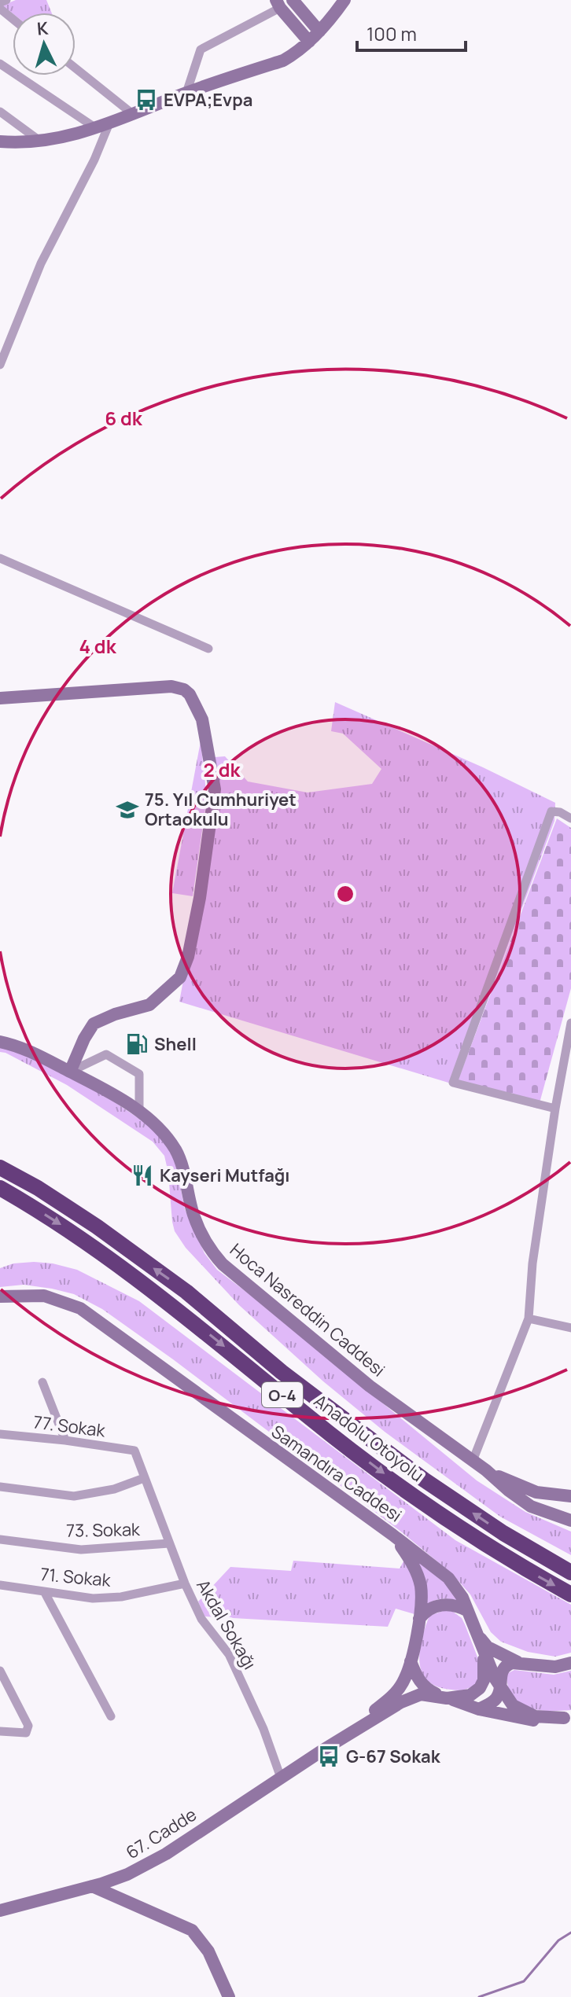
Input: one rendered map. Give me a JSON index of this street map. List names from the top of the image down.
{
  "streets": {
    "highway": ["O-4", "Anadolu Otoyolu"],
    "main road": ["Hoca Nasreddin Caddesi", "Samandıra Caddesi", "67. Cadde"],
    "street": [
      "77. Sokak",
      "73. Sokak",
      "71. Sokak",
      "Akdal Sokağı"
    ]
  },
  "crossings": [
    ["77. Sokak", "Akdal Sokağı"],
    ["Samandıra Caddesi", "67. Cadde"],
    ["73. Sokak", "Akdal Sokağı"],
    ["71. Sokak", "Akdal Sokağı"],
    ["Akdal Sokağı", "67. Cadde"]
  ],
  "places": {
    "bus stop": ["EVPA;Evpa", "G-67 Sokak"],
    "school or university": ["75. Yıl Cumhuriyet Ortaokulu"],
    "fuel station": ["Shell"],
    "restaurant": ["Kayseri Mutfağı"]
  },
  "scale_bar": "100 m",
  "north": "top",
  "rings": ["6 dk", "4 dk", "2 dk"]
}
